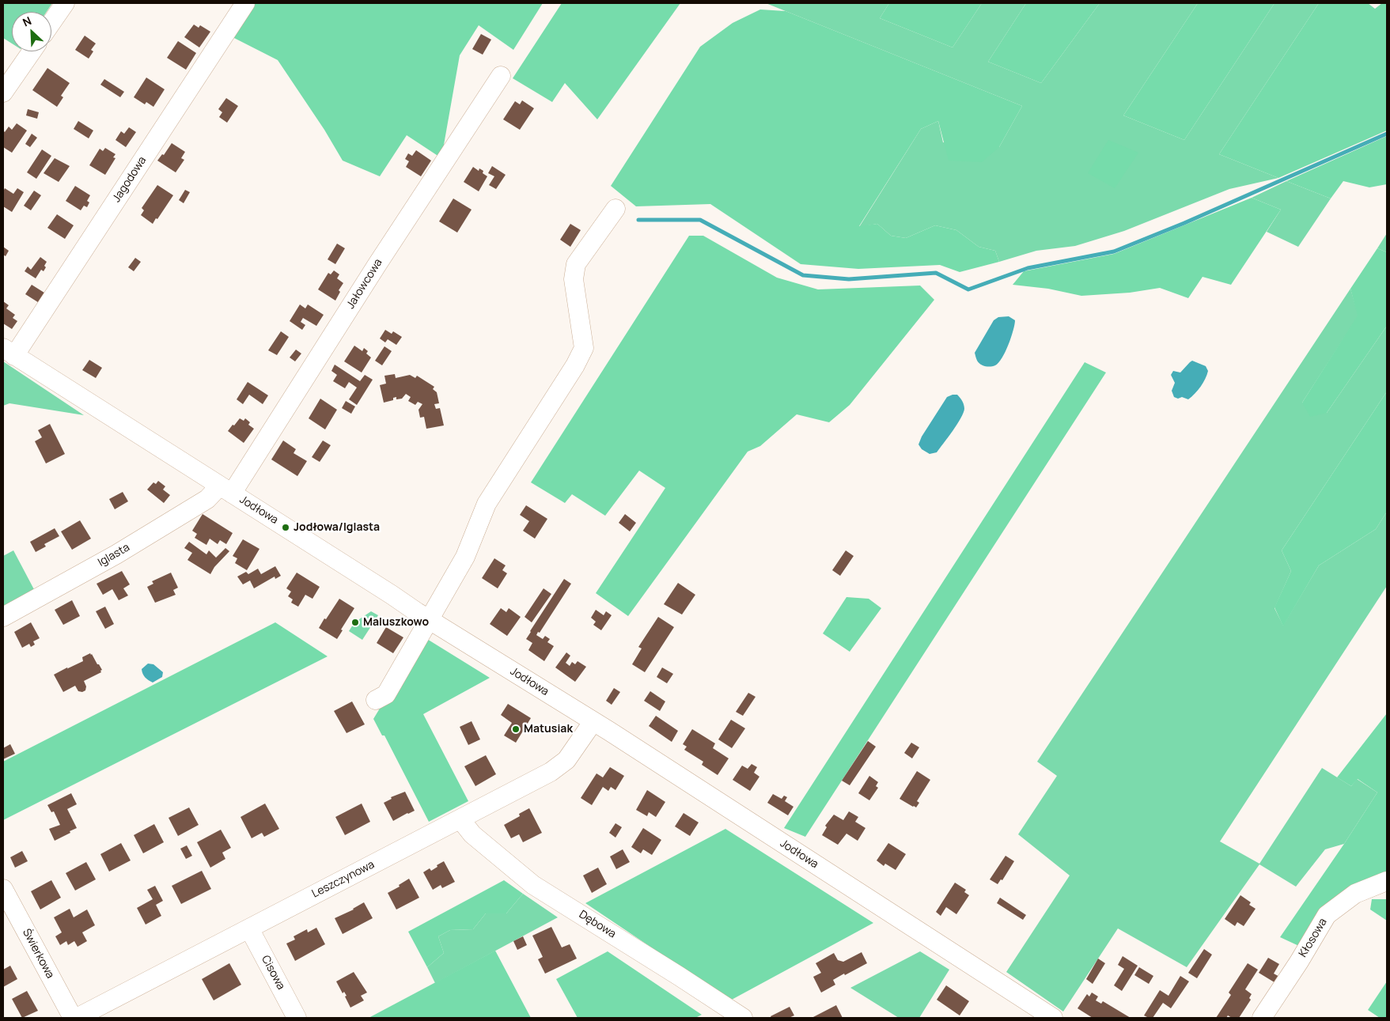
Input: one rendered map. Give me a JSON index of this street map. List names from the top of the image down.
{
  "streets": {
    "street": [
      "Jagodowa",
      "Jałowcowa",
      "Jodłowa",
      "Iglasta",
      "Leszczynowa",
      "Dębowa",
      "Kłosowa",
      "Świerkowa",
      "Cisowa"
    ]
  },
  "crossings": [
    ["Jagodowa", "Jodłowa"],
    ["Jałowcowa", "Jodłowa"],
    ["Jałowcowa", "Iglasta"],
    ["Jodłowa", "Iglasta"],
    ["Jodłowa", "Leszczynowa"],
    ["Leszczynowa", "Dębowa"],
    ["Leszczynowa", "Cisowa"]
  ],
  "places": ["Jodłowa/Iglasta", "Maluszkowo", "Matusiak"],
  "north": "top left"
}
